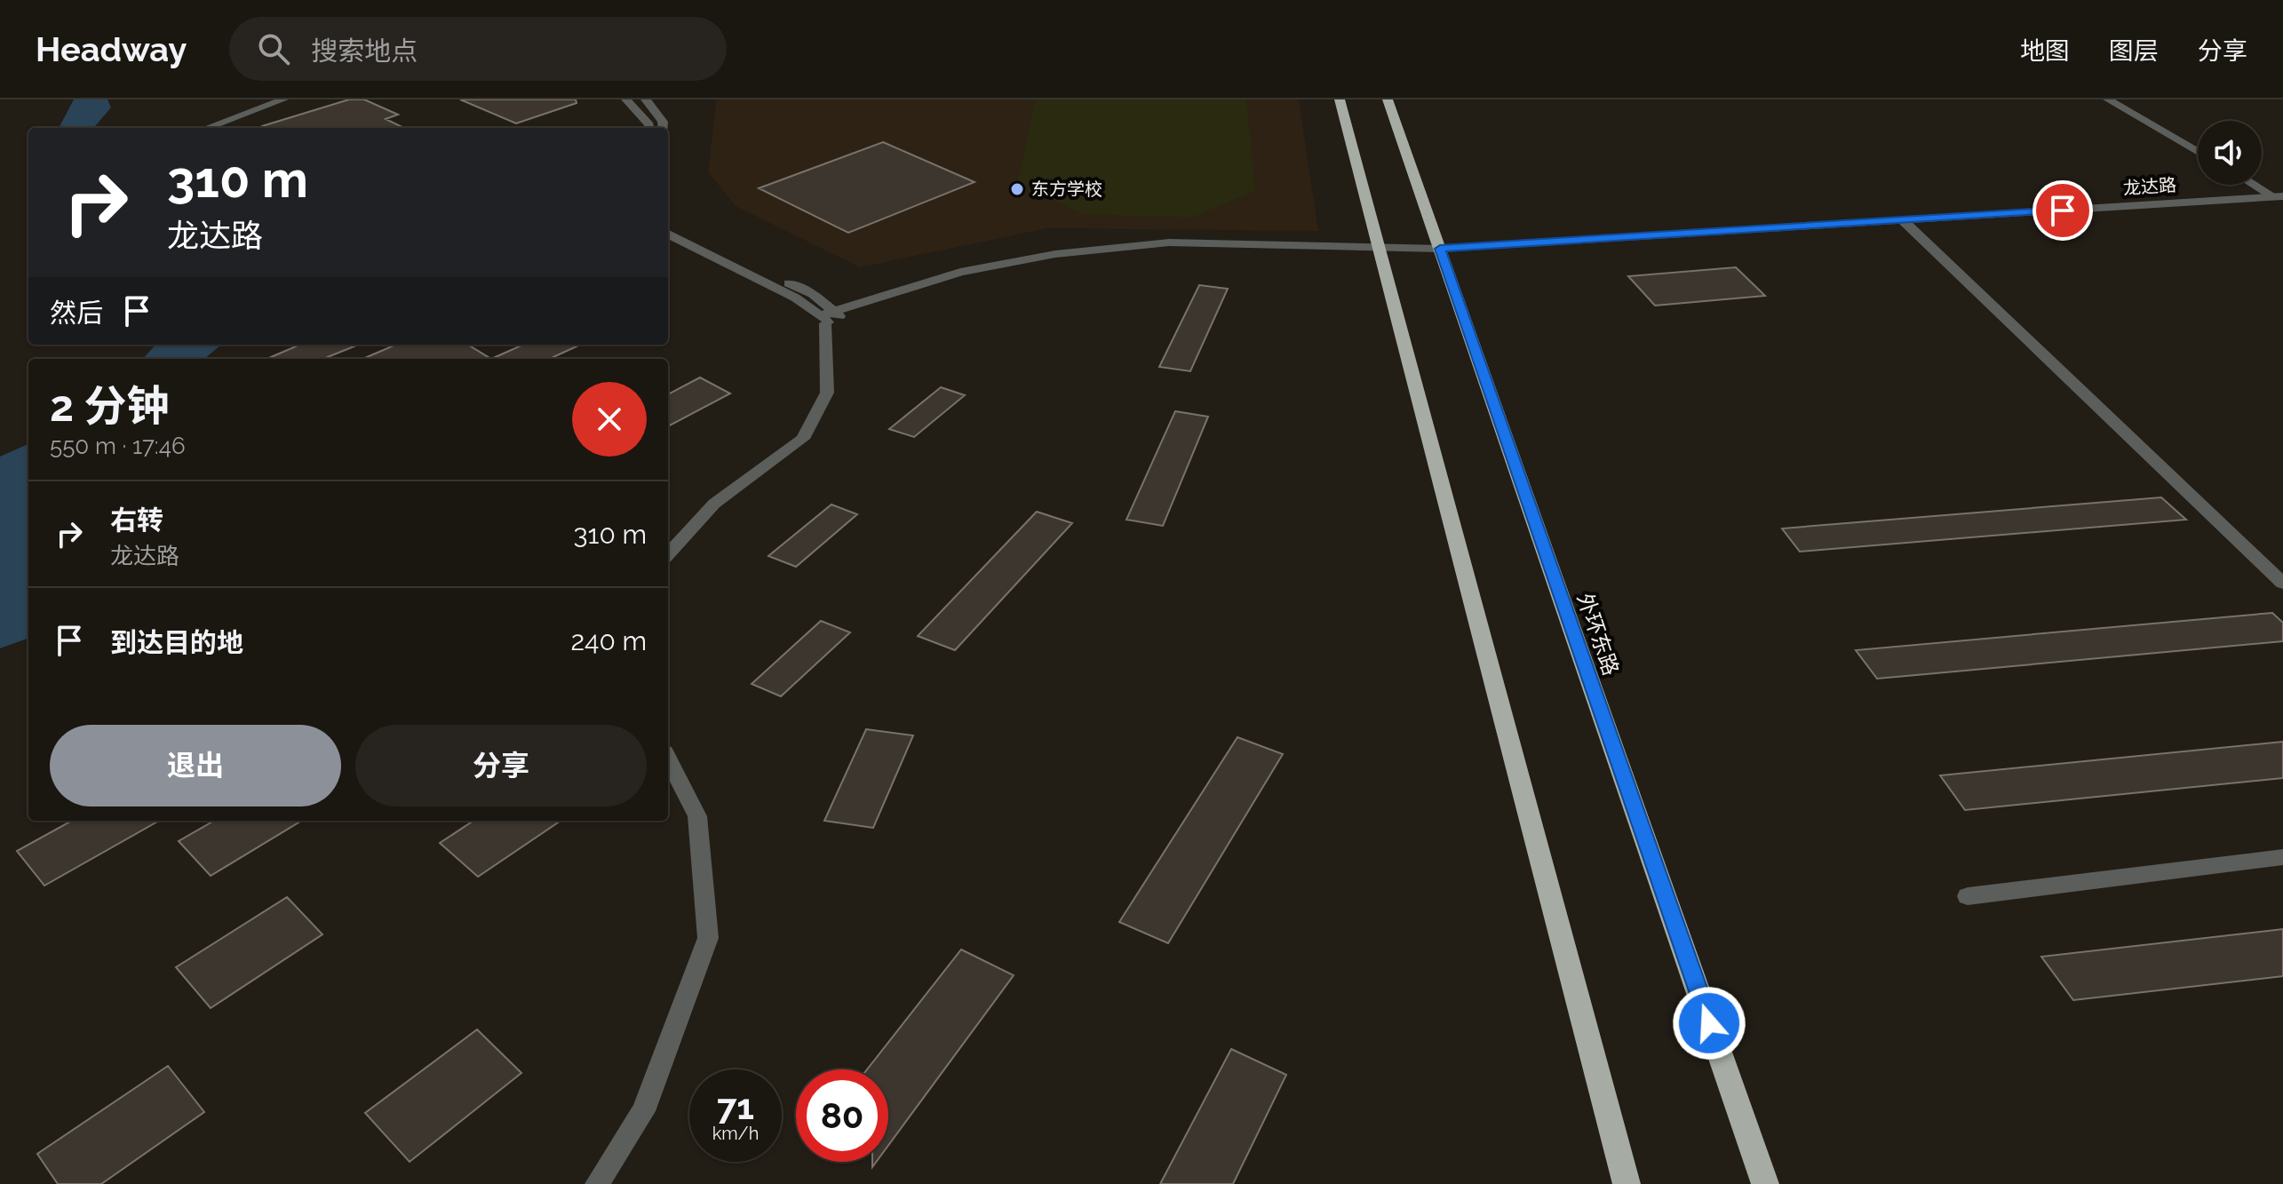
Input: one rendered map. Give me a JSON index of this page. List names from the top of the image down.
{
  "streets": {
    "highway": ["外环东路"],
    "street": ["龙达路"]
  },
  "crossings": [
    ["龙达路", "外环东路"]
  ],
  "places": ["东方学校"],
  "page": {
    "header": "Headway",
    "search": "搜索地点",
    "nav": ["地图", "图层", "分享"],
    "turn": ["310 m", "龙达路"],
    "then": "然后",
    "heading": ["2 分钟", "550 m · 17:46"],
    "list": [
      {
        "name": "右转",
        "note": "龙达路",
        "value": "310 m"
      },
      {
        "name": "到达目的地",
        "value": "240 m"
      }
    ],
    "buttons": ["退出", "分享"],
    "speed": "71 km/h",
    "limit": "80"
  }
}
